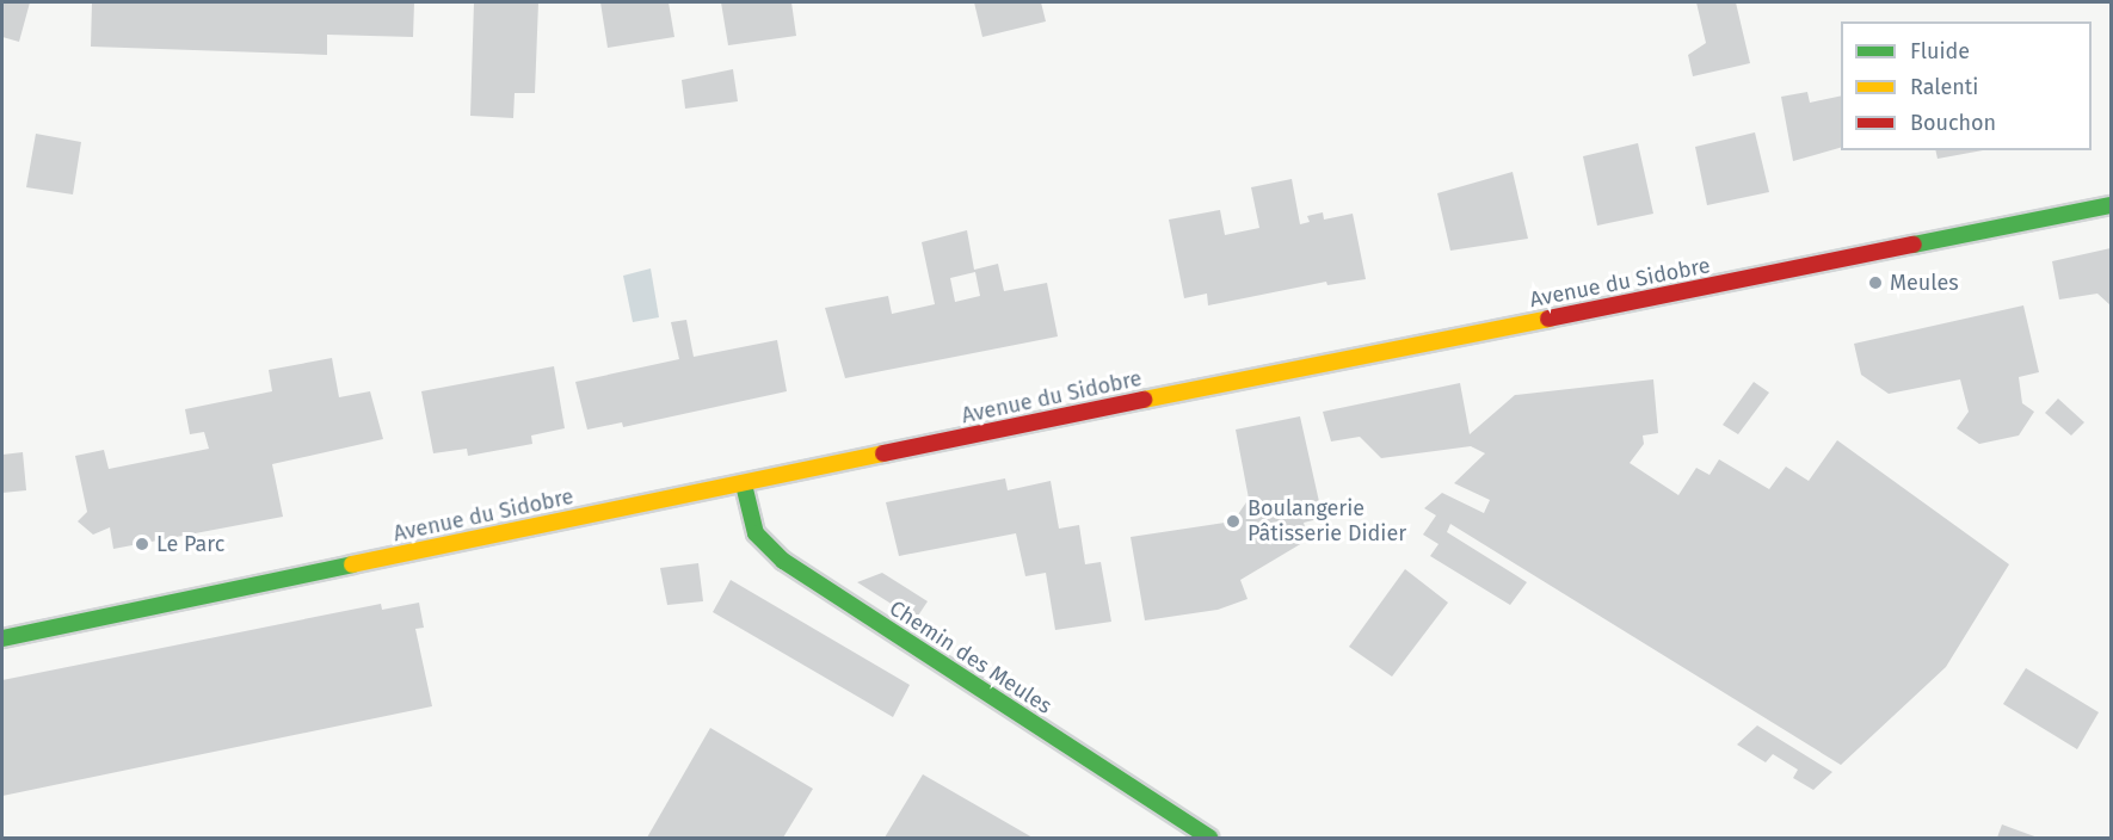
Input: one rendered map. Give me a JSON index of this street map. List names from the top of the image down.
{
  "streets": {
    "main road": ["Avenue du Sidobre", "Chemin des Meules"]
  },
  "crossings": [
    ["Avenue du Sidobre", "Chemin des Meules"]
  ],
  "places": ["Meules", "Boulangerie Pâtisserie Didier", "Le Parc"],
  "legend": ["Fluide", "Ralenti", "Bouchon"]
}
